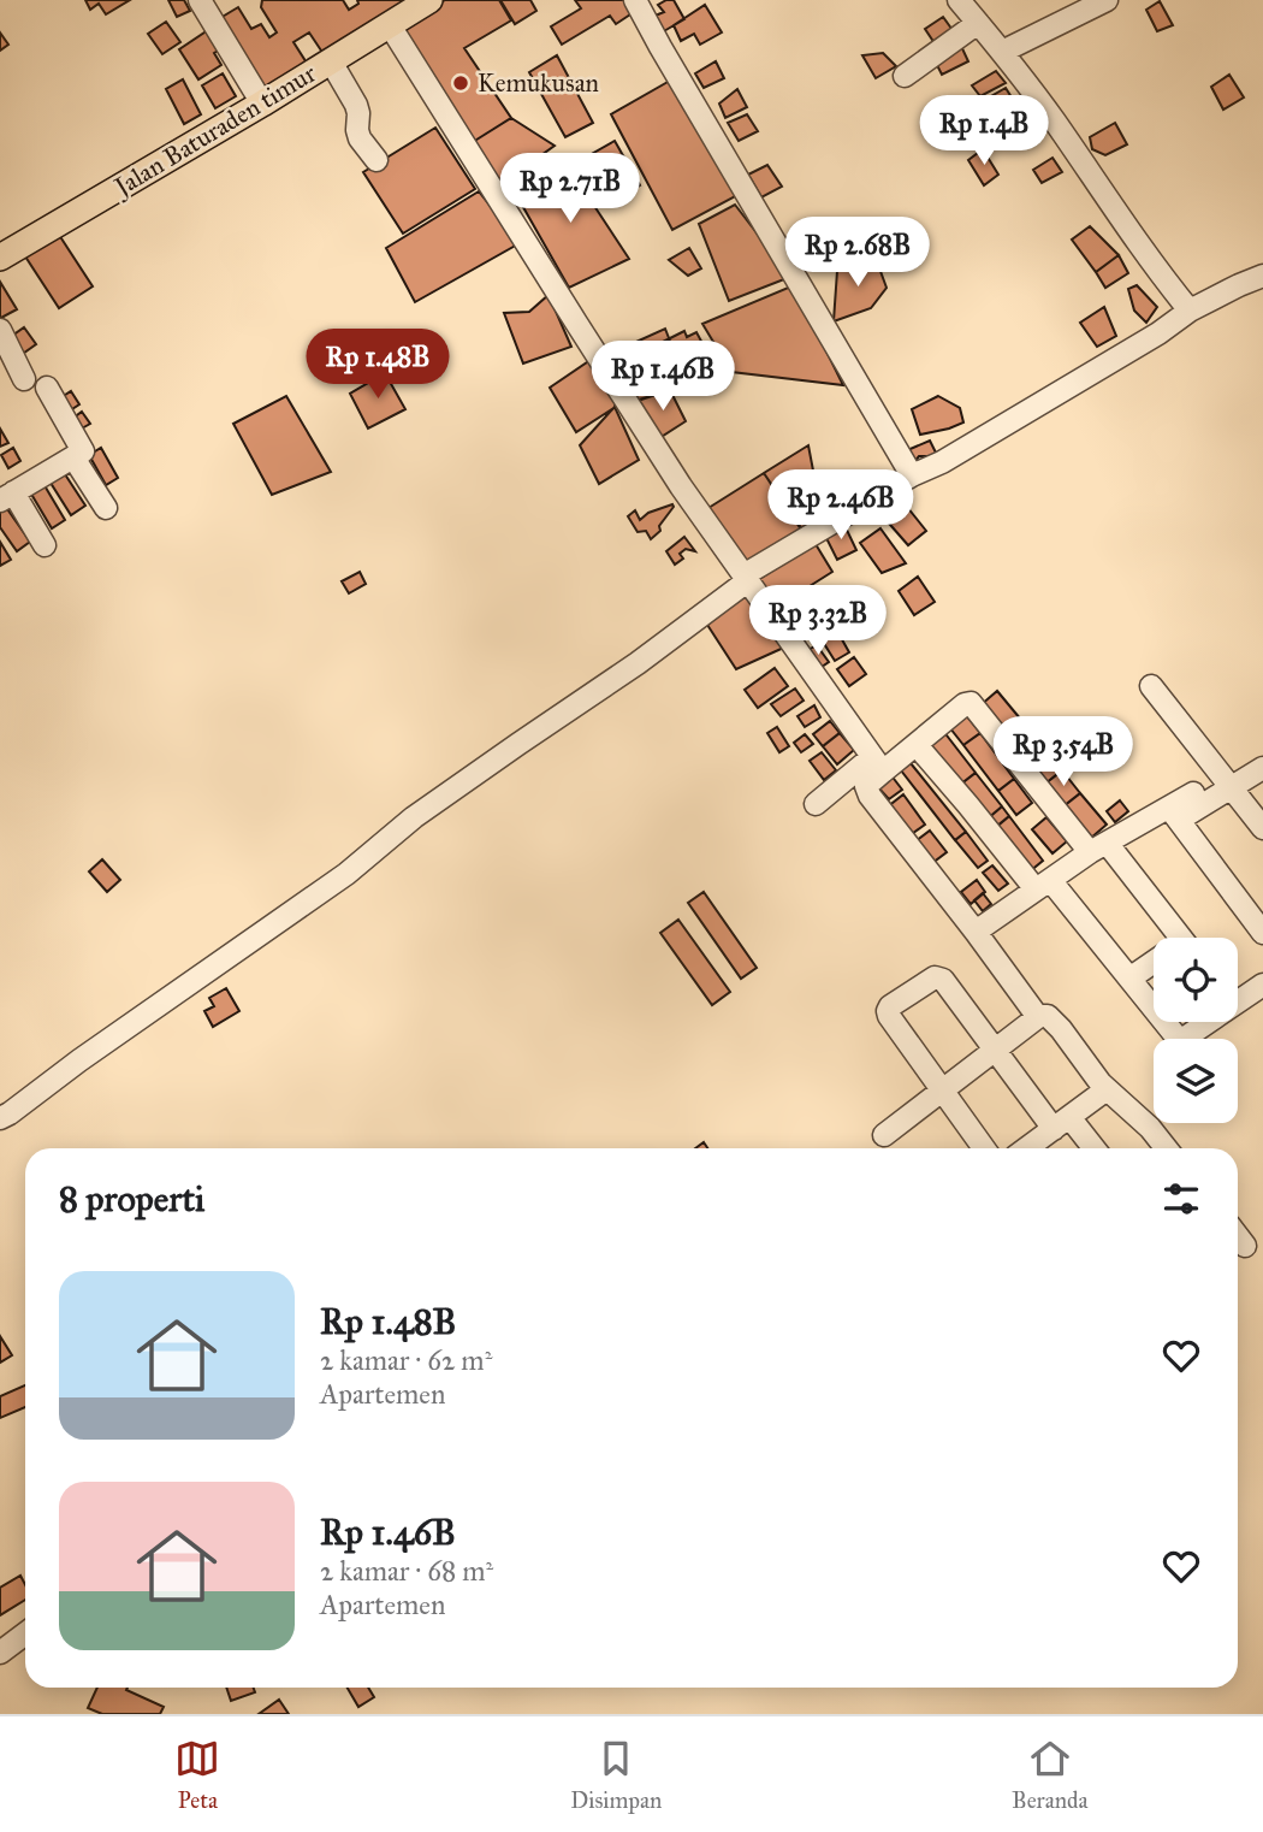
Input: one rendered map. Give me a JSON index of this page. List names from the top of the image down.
{
  "streets": {
    "main road": ["Jalan Baturaden timur"]
  },
  "places": ["Kemukusan"],
  "page": {
    "price": [
      "Rp 1.4B",
      "Rp 2.71B",
      "Rp 2.68B",
      "Rp 1.48B",
      "Rp 1.46B",
      "Rp 2.46B",
      "Rp 3.32B",
      "Rp 3.54B"
    ],
    "heading": "8 properti",
    "list": [
      {
        "name": "Rp 1.48B",
        "note": "2 kamar · 62 m² · Apartemen"
      },
      {
        "name": "Rp 1.46B",
        "note": "2 kamar · 68 m² · Apartemen"
      }
    ],
    "tabs": ["Peta", "Disimpan", "Beranda"]
  }
}
